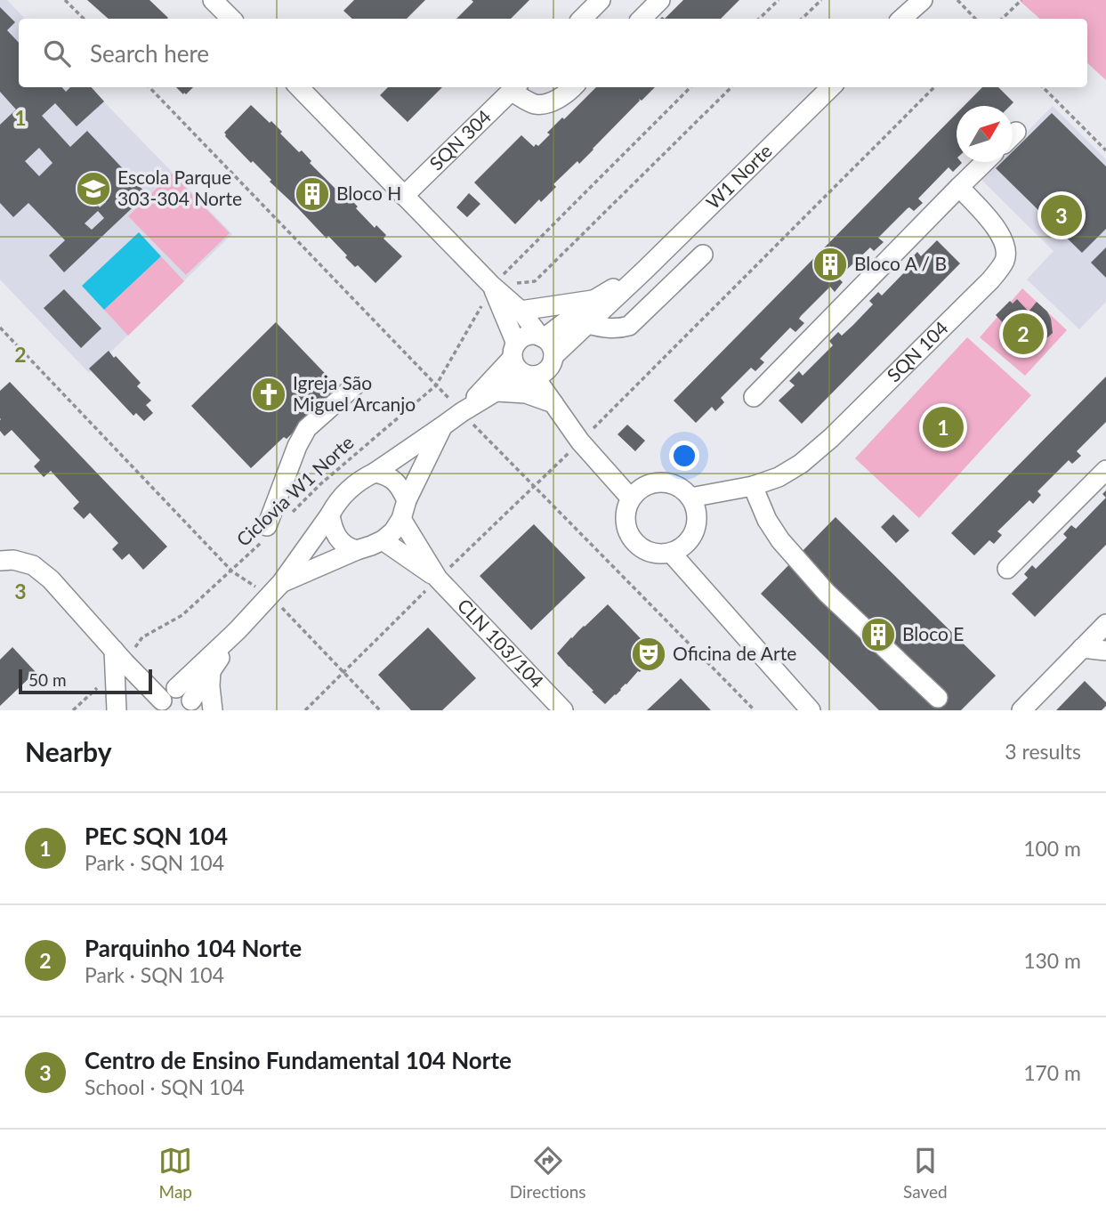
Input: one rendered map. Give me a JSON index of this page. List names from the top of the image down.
{
  "streets": {
    "street": [
      "SQN 304",
      "W1 Norte",
      "SQN 104",
      "CLN 103/104"
    ],
    "path": ["Ciclovia W1 Norte"]
  },
  "crossings": [
    ["W1 Norte", "CLN 103/104"]
  ],
  "places": {
    "school or university": ["Escola Parque 303-304 Norte"],
    "building": ["Bloco H", "Bloco A / B", "Bloco E"],
    "church": ["Igreja São Miguel Arcanjo"],
    "theatre": ["Oficina de Arte"]
  },
  "scale_bar": "50 m",
  "north": "top right",
  "page": {
    "search": "Search here",
    "pins": ["3", "2", "1"],
    "scale": "50 m",
    "heading": ["Nearby", "3 results"],
    "list": [
      {
        "mark": "1",
        "name": "PEC SQN 104",
        "note": "Park · SQN 104",
        "value": "100 m"
      },
      {
        "mark": "2",
        "name": "Parquinho 104 Norte",
        "note": "Park · SQN 104",
        "value": "130 m"
      },
      {
        "mark": "3",
        "name": "Centro de Ensino Fundamental 104 Norte",
        "note": "School · SQN 104",
        "value": "170 m"
      }
    ],
    "nav": ["Map", "Directions", "Saved"]
  },
  "grid": {
    "rows": ["1", "2", "3"]
  }
}
